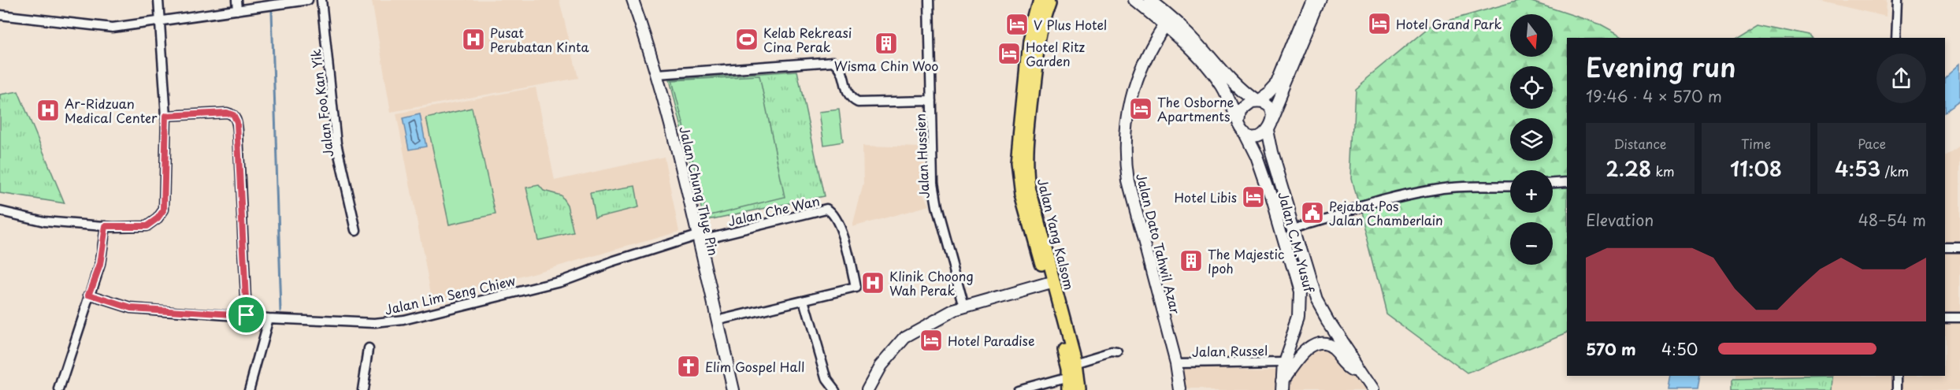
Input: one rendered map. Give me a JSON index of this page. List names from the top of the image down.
{
  "streets": {
    "main road": [
      "Jalan Chung Thye Pin",
      "Jalan Yang Kalsom",
      "Jalan C.M. Yusuf",
      "Jalan Dato Tahwil Azar"
    ],
    "street": [
      "Jalan Foo Kan Yik",
      "Jalan Hussien",
      "Jalan Che Wan",
      "Jalan Lim Seng Chiew",
      "Jalan Russel"
    ]
  },
  "crossings": [
    ["Jalan Chung Thye Pin", "Jalan Che Wan"],
    ["Jalan Chung Thye Pin", "Jalan Lim Seng Chiew"],
    ["Jalan Che Wan", "Jalan Lim Seng Chiew"],
    ["Jalan C.M. Yusuf", "Jalan Russel"],
    ["Jalan Dato Tahwil Azar", "Jalan Russel"]
  ],
  "places": {
    "hotel": [
      "Hotel Grand Park",
      "V Plus Hotel",
      "Hotel Ritz Garden",
      "The Osborne Apartments",
      "Hotel Libis",
      "Hotel Paradise"
    ],
    "hospital": ["Pusat Perubatan Kinta", "Ar-Ridzuan Medical Center", "Klinik Choong Wah Perak"],
    "sports": ["Kelab Rekreasi Cina Perak"],
    "building": ["Wisma Chin Woo", "The Majestic Ipoh"],
    "public building": ["Pejabat Pos Jalan Chamberlain"],
    "church": ["Elim Gospel Hall"]
  },
  "north": "bottom",
  "page": {
    "map_buttons": ["+", "−"],
    "heading": ["Evening run", "19:46 · 4 × 570 m"],
    "stats": [
      ["Distance", "2.28 km"],
      ["Time", "11:08"],
      ["Pace", "4:53 /km"]
    ],
    "chart": ["Elevation", "48–54 m"],
    "list": [
      {
        "name": "570 m",
        "note": "4:50"
      }
    ]
  }
}
